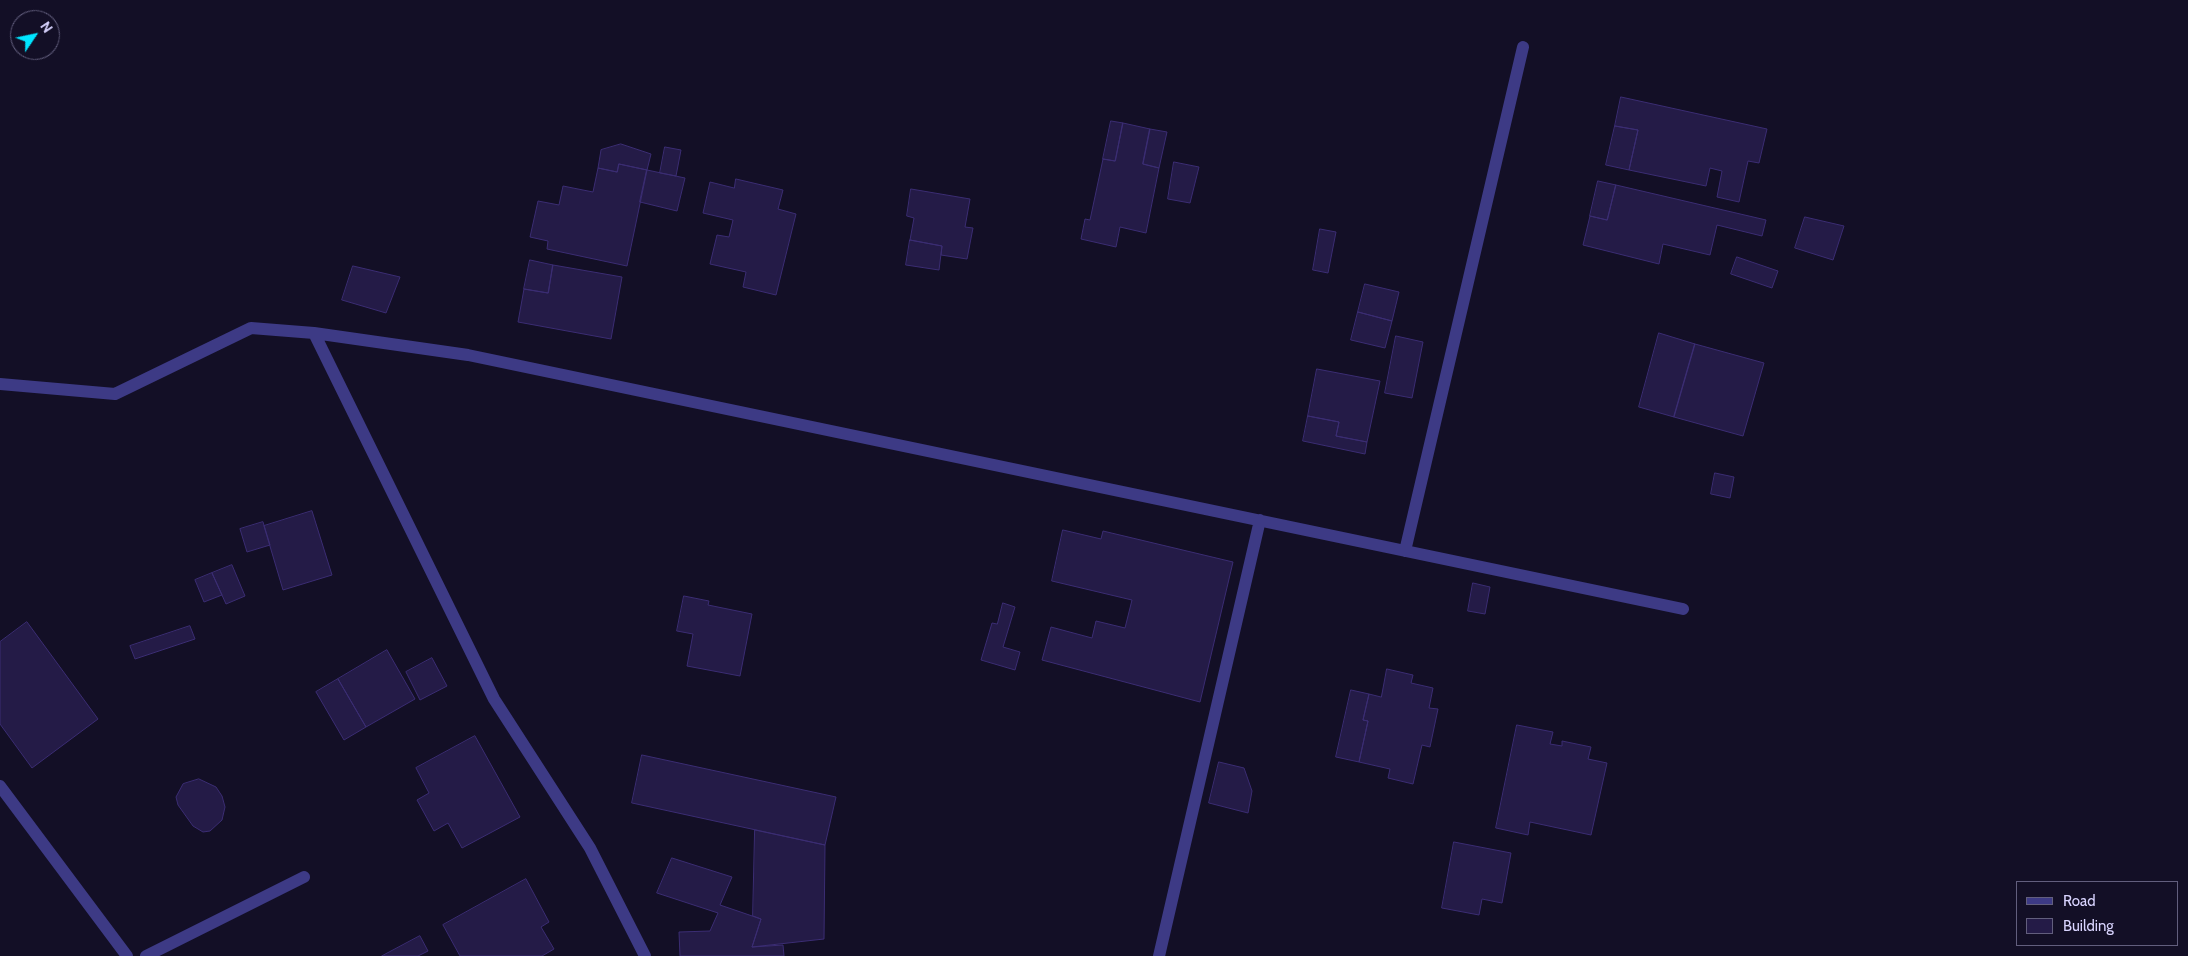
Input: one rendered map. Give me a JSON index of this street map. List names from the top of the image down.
{
  "legend": ["Road", "Building"],
  "north": "top right"
}
